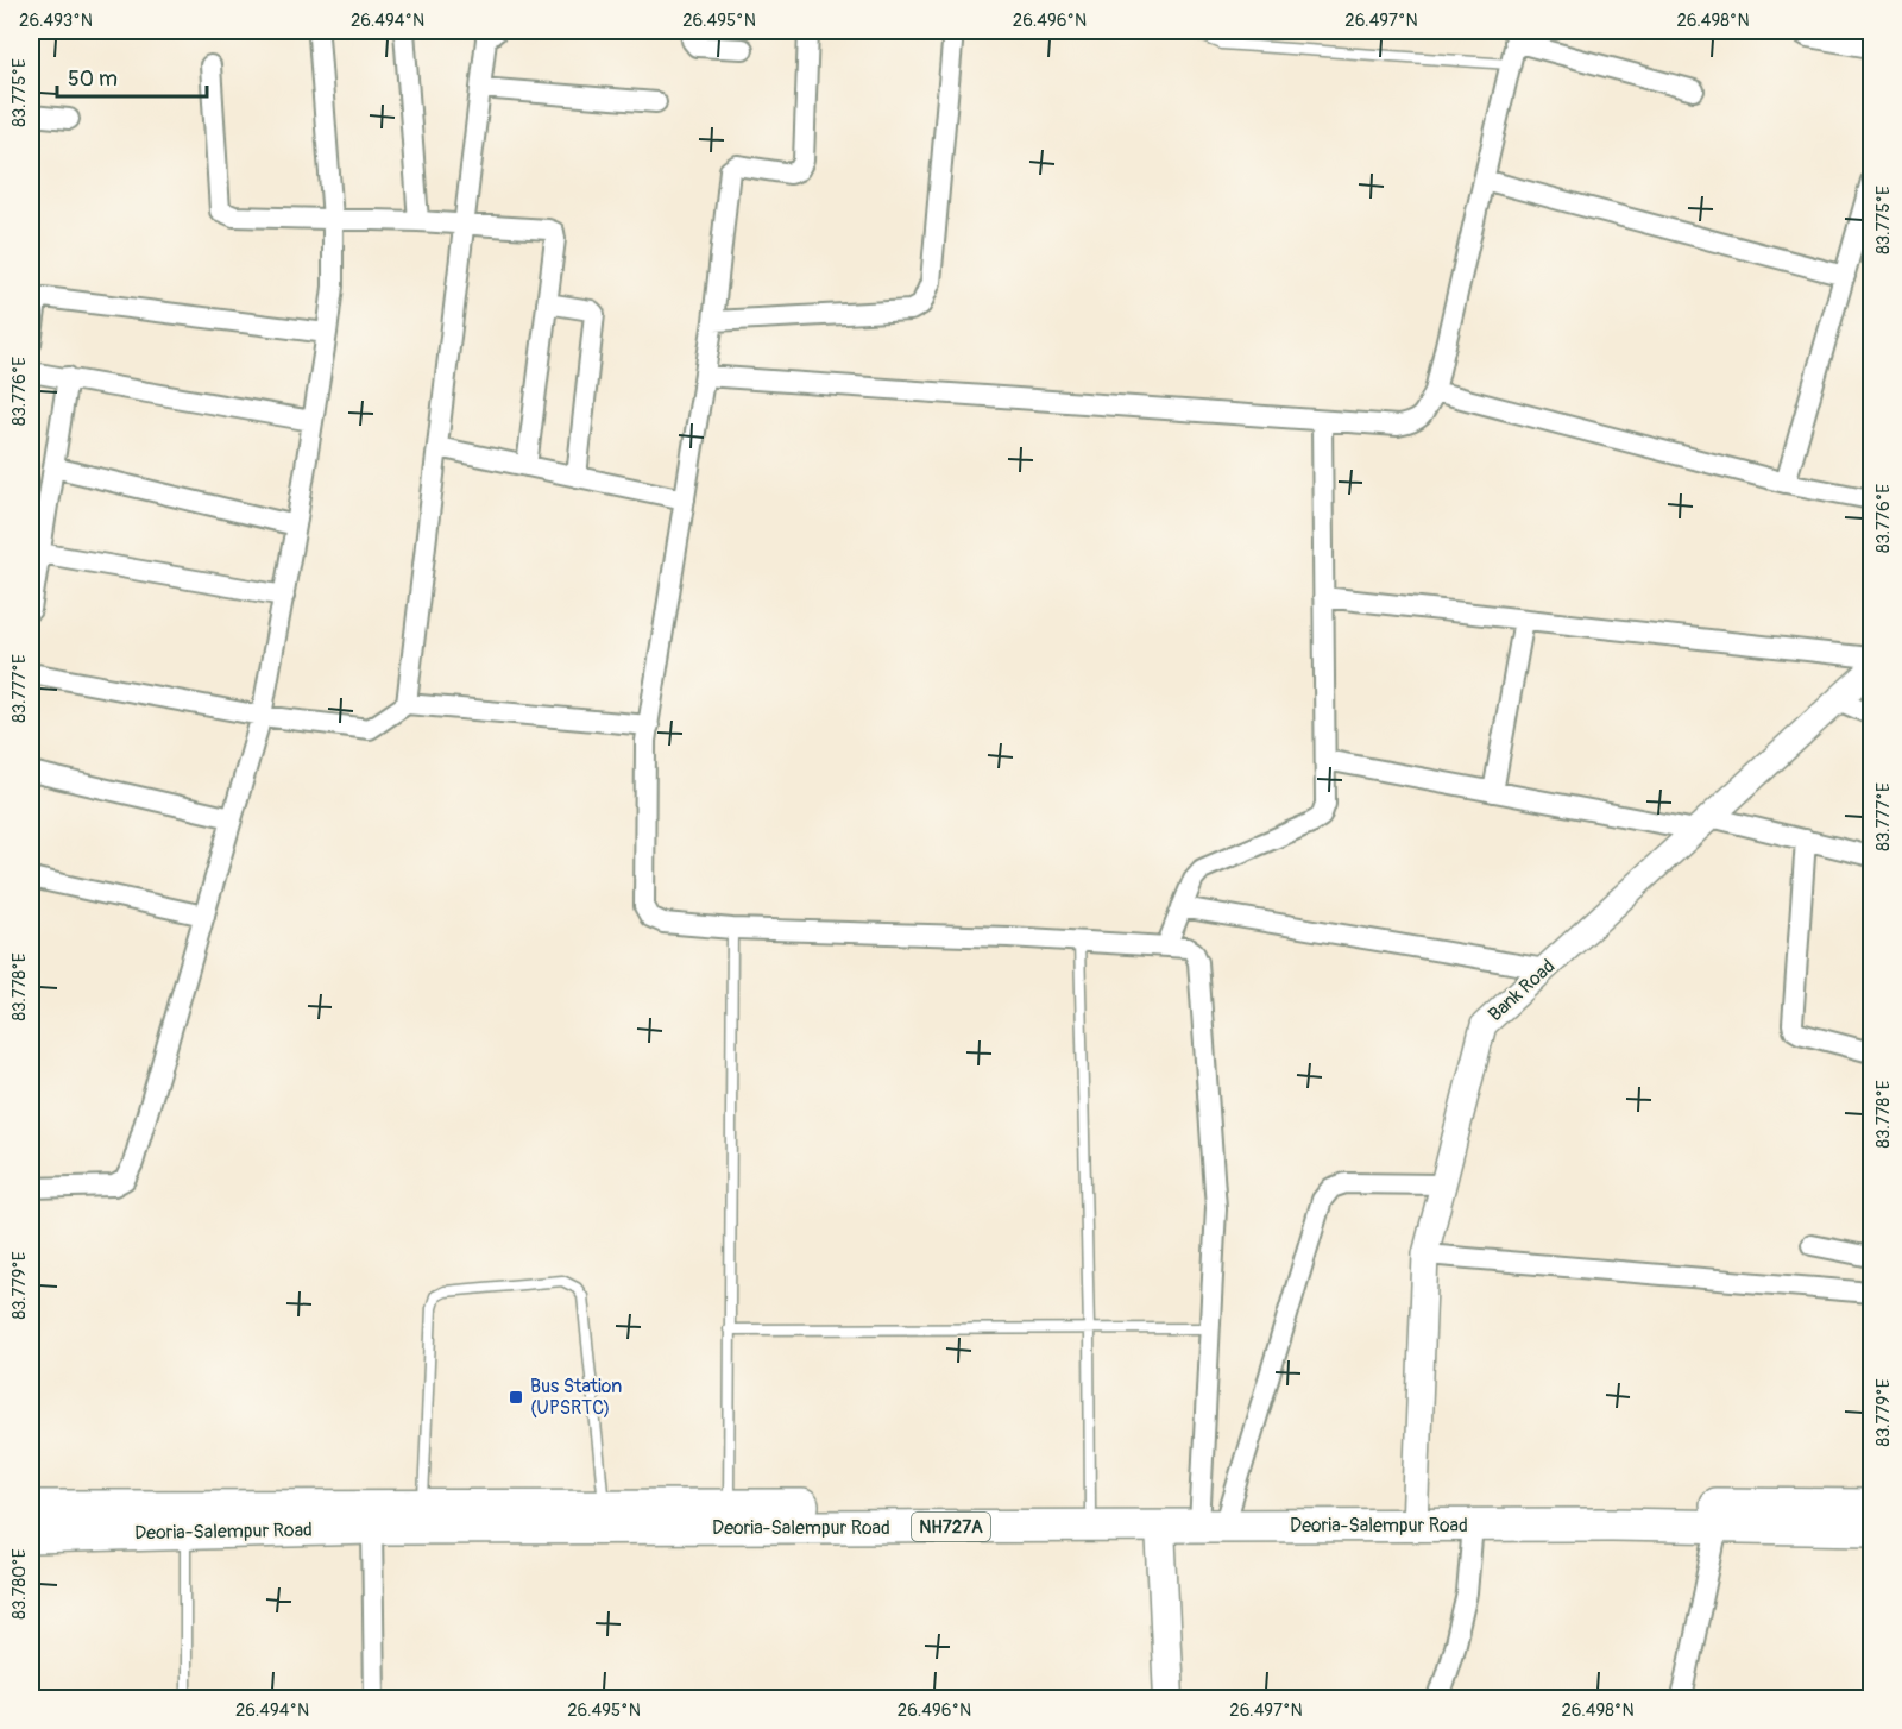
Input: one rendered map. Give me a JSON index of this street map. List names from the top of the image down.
{
  "streets": {
    "highway": ["Deoria-Salempur Road", "NH727A"],
    "street": ["Bank Road"]
  },
  "crossings": [
    ["Bank Road", "Deoria-Salempur Road"]
  ],
  "places": {
    "transit": ["Bus Station (UPSRTC)"]
  },
  "scale_bar": "50 m",
  "coordinates": [
    "26.493°N",
    "26.494°N",
    "26.495°N",
    "26.496°N",
    "26.497°N",
    "26.498°N",
    "83.775°E",
    "83.776°E",
    "83.777°E",
    "83.778°E",
    "83.779°E",
    "83.780°E"
  ]
}
